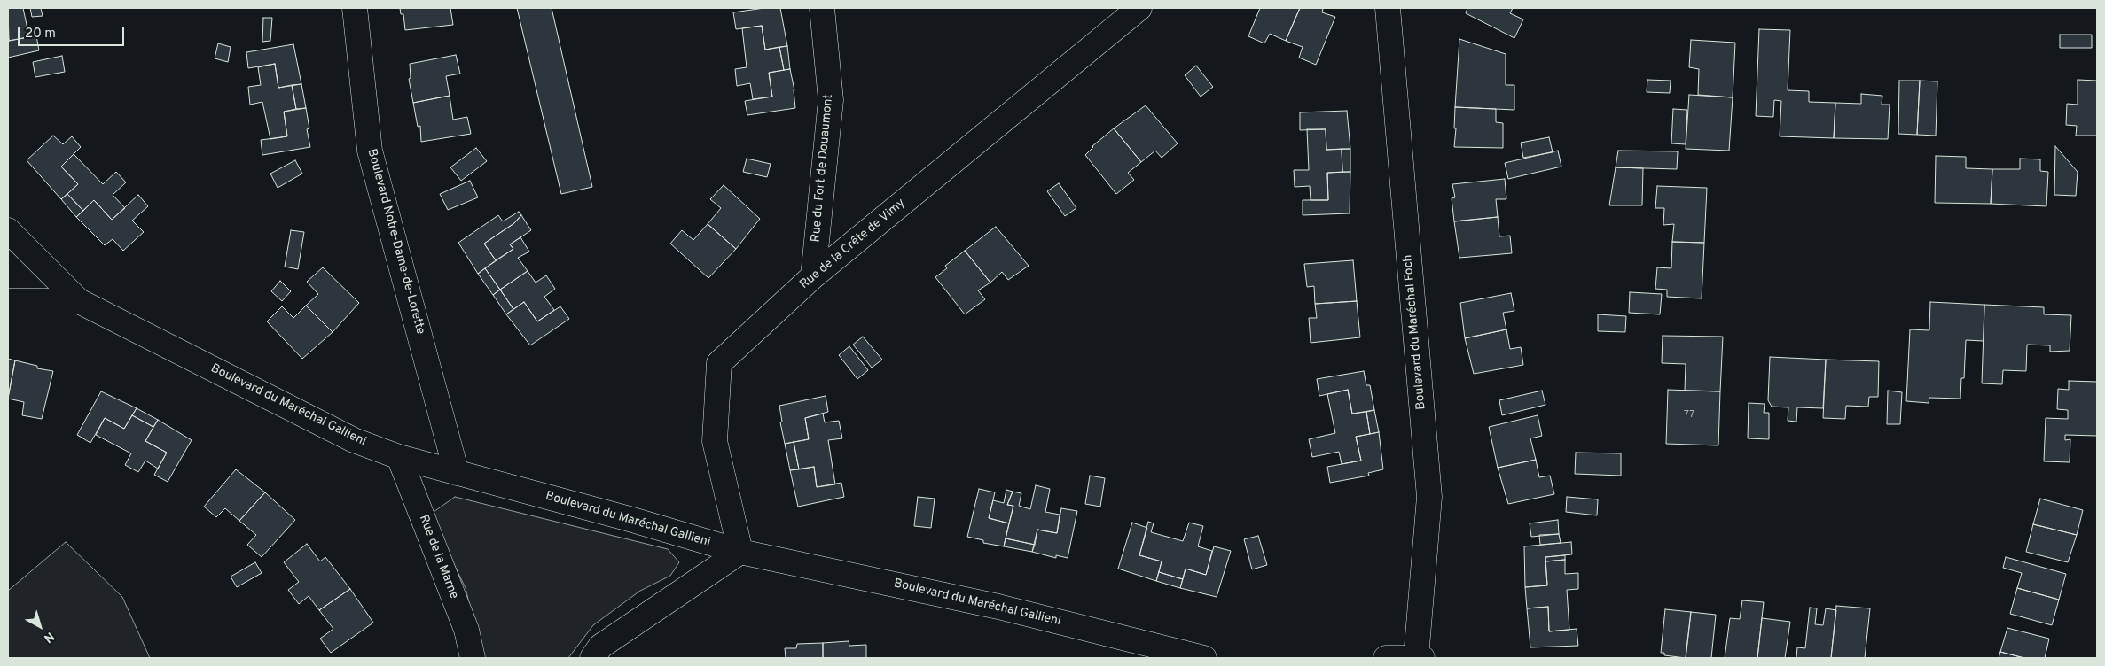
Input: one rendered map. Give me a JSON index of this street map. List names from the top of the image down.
{
  "streets": {
    "street": [
      "Rue du Fort de Douaumont",
      "Boulevard Notre-Dame-de-Lorette",
      "Rue de la Crête de Vimy",
      "Boulevard du Maréchal Foch",
      "Boulevard du Maréchal Gallieni",
      "Rue de la Marne"
    ]
  },
  "crossings": [
    ["Rue du Fort de Douaumont", "Rue de la Crête de Vimy"],
    ["Boulevard Notre-Dame-de-Lorette", "Boulevard du Maréchal Gallieni"],
    ["Rue de la Crête de Vimy", "Boulevard du Maréchal Gallieni"],
    ["Boulevard du Maréchal Gallieni", "Rue de la Marne"]
  ],
  "house_numbers": ["77"],
  "scale_bar": "20 m",
  "north": "bottom right"
}
